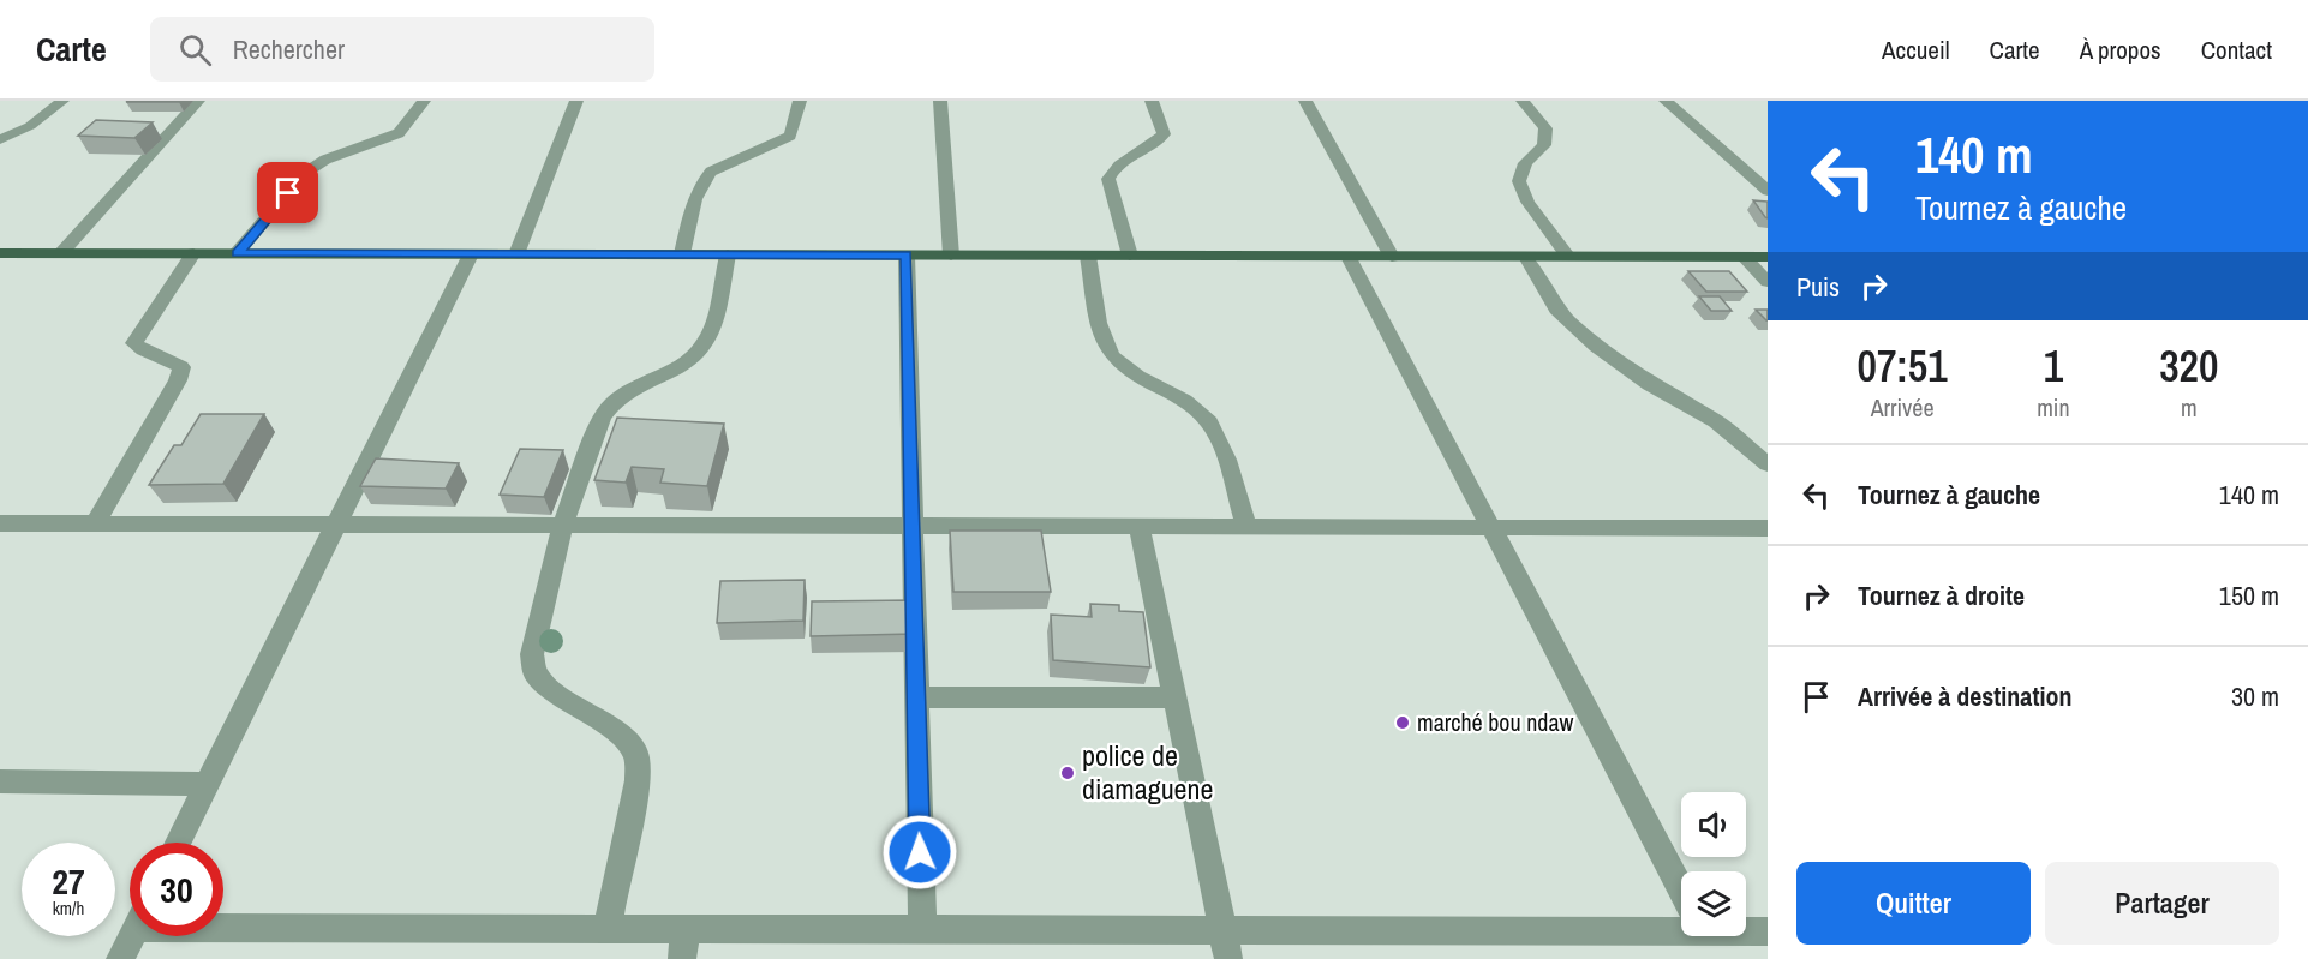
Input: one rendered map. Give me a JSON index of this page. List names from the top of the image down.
{
  "places": ["marché bou ndaw", "police de diamaguene"],
  "page": {
    "header": "Carte",
    "search": "Rechercher",
    "nav": [
      "Accueil",
      "Carte",
      "À propos",
      "Contact"
    ],
    "turn": ["140 m", "Tournez à gauche"],
    "then": "Puis",
    "eta": [
      "07:51",
      "Arrivée",
      "1",
      "min",
      "320",
      "m"
    ],
    "list": [
      {
        "name": "Tournez à gauche",
        "value": "140 m"
      },
      {
        "name": "Tournez à droite",
        "value": "150 m"
      },
      {
        "name": "Arrivée à destination",
        "value": "30 m"
      }
    ],
    "speed": "27 km/h",
    "limit": "30",
    "buttons": ["Quitter", "Partager"]
  }
}
